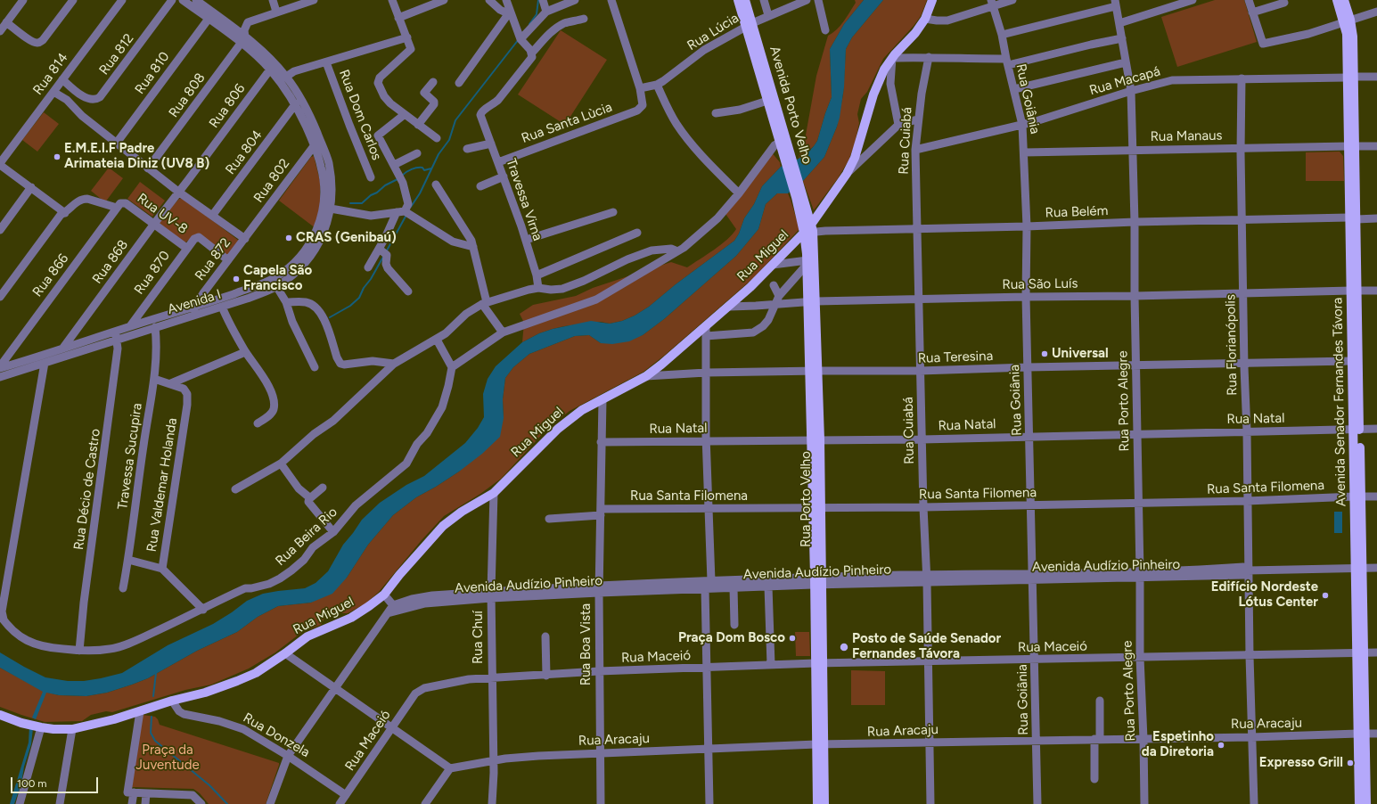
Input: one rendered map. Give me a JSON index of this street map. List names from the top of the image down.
{
  "streets": {
    "main road": [
      "Avenida Porto Velho",
      "Rua Miguel",
      "Avenida Senador Fernandes Távora",
      "Rua Porto Velho"
    ],
    "street": [
      "Rua Lúcia",
      "Rua 812",
      "Rua 810",
      "Rua 814",
      "Rua Macapá",
      "Rua 808",
      "Rua Goiânia",
      "Rua 806",
      "Rua Dom Carlos",
      "Rua Santa Lùcia",
      "Rua Manaus",
      "Rua Cuiabá",
      "Rua 804",
      "Rua 802",
      "Travessa Virna",
      "Rua Belém",
      "Rua UV-8",
      "Rua 872",
      "Rua 868",
      "Rua 870",
      "Rua 866",
      "Rua São Luís",
      "Avenida I",
      "Rua Florianópolis",
      "Rua Teresina",
      "Rua Porto Alegre",
      "Rua Natal",
      "Travessa Sucupira",
      "Rua Valdemar Holanda",
      "Rua Santa Filomena",
      "Rua Décio de Castro",
      "Rua Beira Rio",
      "Avenida Audízio Pinheiro",
      "Rua Chuí",
      "Rua Boa Vista",
      "Rua Maceió",
      "Rua Aracaju",
      "Rua Donzela"
    ]
  },
  "crossings": [
    ["Rua Lúcia", "Avenida Porto Velho"],
    ["Rua 810", "Avenida I"],
    ["Rua Macapá", "Rua Goiânia"],
    ["Rua Macapá", "Rua Cuiabá"],
    ["Rua Macapá", "Rua Florianópolis"],
    ["Rua Macapá", "Rua Porto Alegre"],
    ["Rua Macapá", "Avenida Senador Fernandes Távora"],
    ["Rua 808", "Avenida I"],
    ["Rua Goiânia", "Rua Manaus"],
    ["Rua Goiânia", "Rua Belém"],
    ["Rua Goiânia", "Rua São Luís"],
    ["Rua Goiânia", "Rua Teresina"],
    ["Rua Goiânia", "Rua Natal"],
    ["Rua Goiânia", "Rua Santa Filomena"],
    ["Rua Goiânia", "Avenida Audízio Pinheiro"],
    ["Rua Goiânia", "Rua Maceió"],
    ["Rua Goiânia", "Rua Aracaju"],
    ["Avenida Porto Velho", "Rua Porto Velho"],
    ["Rua 806", "Rua 868"],
    ["Rua 806", "Avenida I"],
    ["Rua Santa Lùcia", "Travessa Virna"],
    ["Rua Manaus", "Rua Florianópolis"],
    ["Rua Manaus", "Rua Porto Alegre"],
    ["Rua Manaus", "Avenida Senador Fernandes Távora"],
    ["Rua Cuiabá", "Rua Belém"],
    ["Rua Cuiabá", "Rua Miguel"],
    ["Rua Cuiabá", "Rua São Luís"],
    ["Rua Cuiabá", "Rua Teresina"],
    ["Rua Cuiabá", "Rua Natal"],
    ["Rua Cuiabá", "Rua Santa Filomena"],
    ["Rua Cuiabá", "Avenida Audízio Pinheiro"],
    ["Rua Cuiabá", "Rua Maceió"],
    ["Rua Cuiabá", "Rua Aracaju"],
    ["Rua 804", "Avenida I"],
    ["Rua 802", "Rua 872"],
    ["Rua 802", "Avenida I"],
    ["Rua Belém", "Rua Miguel"],
    ["Rua Belém", "Rua Florianópolis"],
    ["Rua Belém", "Rua Porto Alegre"],
    ["Rua Belém", "Avenida Senador Fernandes Távora"],
    ["Rua Belém", "Rua Porto Velho"],
    ["Rua UV-8", "Rua 872"],
    ["Rua UV-8", "Rua 868"],
    ["Rua UV-8", "Rua 870"],
    ["Rua UV-8", "Rua 866"],
    ["Rua Miguel", "Rua São Luís"],
    ["Rua Miguel", "Rua Teresina"],
    ["Rua Miguel", "Rua Porto Velho"],
    ["Rua Miguel", "Rua Chuí"],
    ["Rua Miguel", "Rua Boa Vista"],
    ["Rua Miguel", "Rua Donzela"],
    ["Rua 872", "Avenida I"],
    ["Rua 868", "Avenida I"],
    ["Rua 870", "Avenida I"],
    ["Rua 866", "Avenida I"],
    ["Rua São Luís", "Rua Florianópolis"],
    ["Rua São Luís", "Rua Porto Alegre"],
    ["Rua São Luís", "Avenida Senador Fernandes Távora"],
    ["Rua São Luís", "Rua Porto Velho"],
    ["Avenida I", "Travessa Sucupira"],
    ["Avenida I", "Rua Décio de Castro"],
    ["Rua Florianópolis", "Rua Teresina"],
    ["Rua Florianópolis", "Rua Natal"],
    ["Rua Florianópolis", "Rua Santa Filomena"],
    ["Rua Florianópolis", "Avenida Audízio Pinheiro"],
    ["Rua Florianópolis", "Rua Maceió"],
    ["Rua Florianópolis", "Rua Aracaju"],
    ["Rua Teresina", "Rua Porto Alegre"],
    ["Rua Teresina", "Avenida Senador Fernandes Távora"],
    ["Rua Teresina", "Rua Porto Velho"],
    ["Rua Porto Alegre", "Rua Natal"],
    ["Rua Porto Alegre", "Rua Santa Filomena"],
    ["Rua Porto Alegre", "Avenida Audízio Pinheiro"],
    ["Rua Porto Alegre", "Rua Maceió"],
    ["Rua Porto Alegre", "Rua Aracaju"],
    ["Avenida Senador Fernandes Távora", "Rua Natal"],
    ["Avenida Senador Fernandes Távora", "Rua Santa Filomena"],
    ["Avenida Senador Fernandes Távora", "Avenida Audízio Pinheiro"],
    ["Avenida Senador Fernandes Távora", "Rua Maceió"],
    ["Avenida Senador Fernandes Távora", "Rua Aracaju"],
    ["Rua Natal", "Rua Porto Velho"],
    ["Rua Natal", "Rua Boa Vista"],
    ["Rua Santa Filomena", "Rua Porto Velho"],
    ["Rua Santa Filomena", "Rua Boa Vista"],
    ["Rua Décio de Castro", "Rua Beira Rio"],
    ["Rua Porto Velho", "Avenida Audízio Pinheiro"],
    ["Rua Porto Velho", "Rua Maceió"],
    ["Rua Porto Velho", "Rua Aracaju"],
    ["Avenida Audízio Pinheiro", "Rua Chuí"],
    ["Avenida Audízio Pinheiro", "Rua Boa Vista"],
    ["Rua Chuí", "Rua Maceió"],
    ["Rua Chuí", "Rua Aracaju"],
    ["Rua Boa Vista", "Rua Maceió"],
    ["Rua Boa Vista", "Rua Aracaju"],
    ["Rua Maceió", "Rua Donzela"]
  ],
  "parks": ["Praça da Juventude"],
  "places": [
    "E.M.E.I.F Padre Arimateia Diniz (UV8 B)",
    "CRAS (Genibaú)",
    "Capela São Francisco",
    "Universal",
    "Edifício Nordeste Lótus Center",
    "Praça Dom Bosco",
    "Posto de Saúde Senador Fernandes Távora",
    "Espetinho da Diretoria",
    "Expresso Grill"
  ],
  "scale_bar": "100 m"
}
